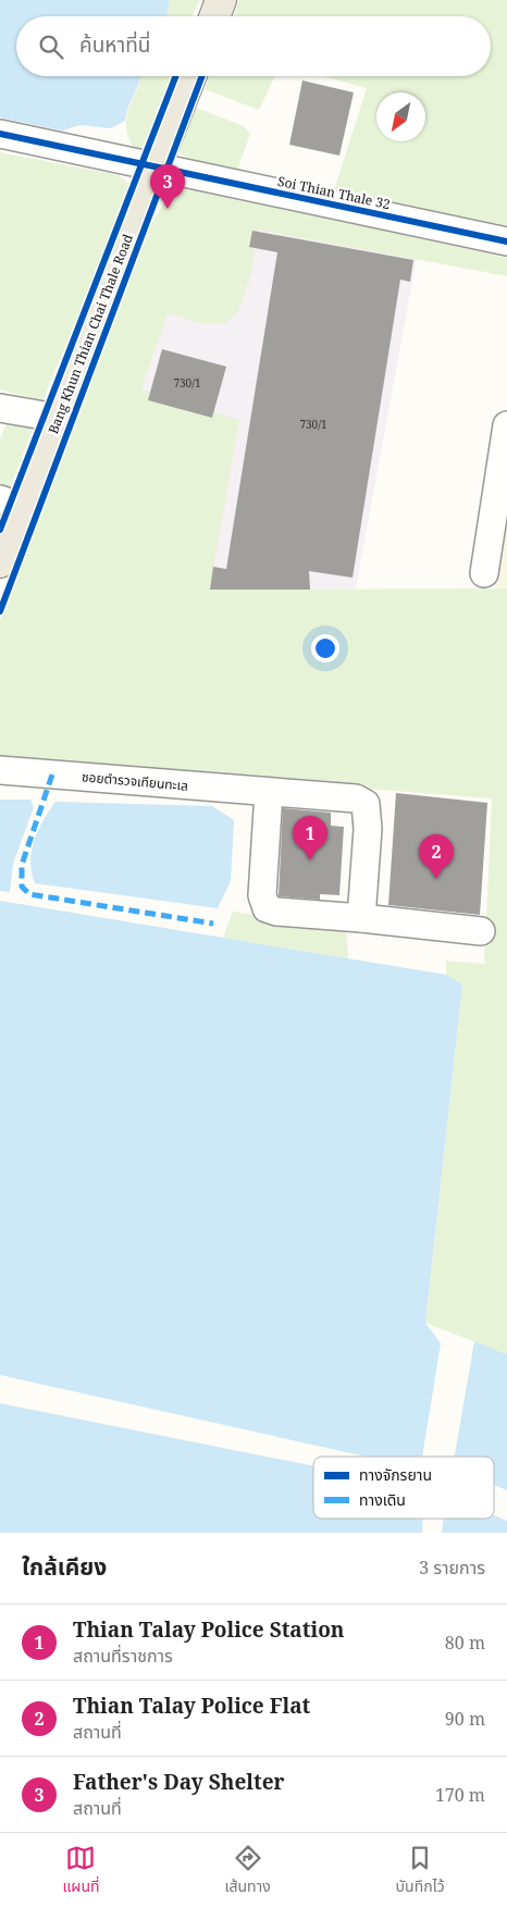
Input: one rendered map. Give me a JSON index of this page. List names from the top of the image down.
{
  "streets": {
    "main road": ["Bang Khun Thian Chai Thale Road"],
    "street": ["Soi Thian Thale 32", "ซอยตำรวจเทียนทะเล"]
  },
  "crossings": [
    ["Soi Thian Thale 32", "Bang Khun Thian Chai Thale Road"]
  ],
  "house_numbers": ["730/1", "730/1"],
  "legend": ["ทางจักรยาน", "ทางเดิน"],
  "north": "bottom left",
  "page": {
    "search": "ค้นหาที่นี่",
    "pins": ["3", "1", "2"],
    "heading": ["ใกล้เคียง", "3 รายการ"],
    "list": [
      {
        "mark": "1",
        "name": "Thian Talay Police Station",
        "note": "สถานที่ราชการ",
        "value": "80 m"
      },
      {
        "mark": "2",
        "name": "Thian Talay Police Flat",
        "note": "สถานที่",
        "value": "90 m"
      },
      {
        "mark": "3",
        "name": "Father's Day Shelter",
        "note": "สถานที่",
        "value": "170 m"
      }
    ],
    "nav": ["แผนที่", "เส้นทาง", "บันทึกไว้"]
  }
}
